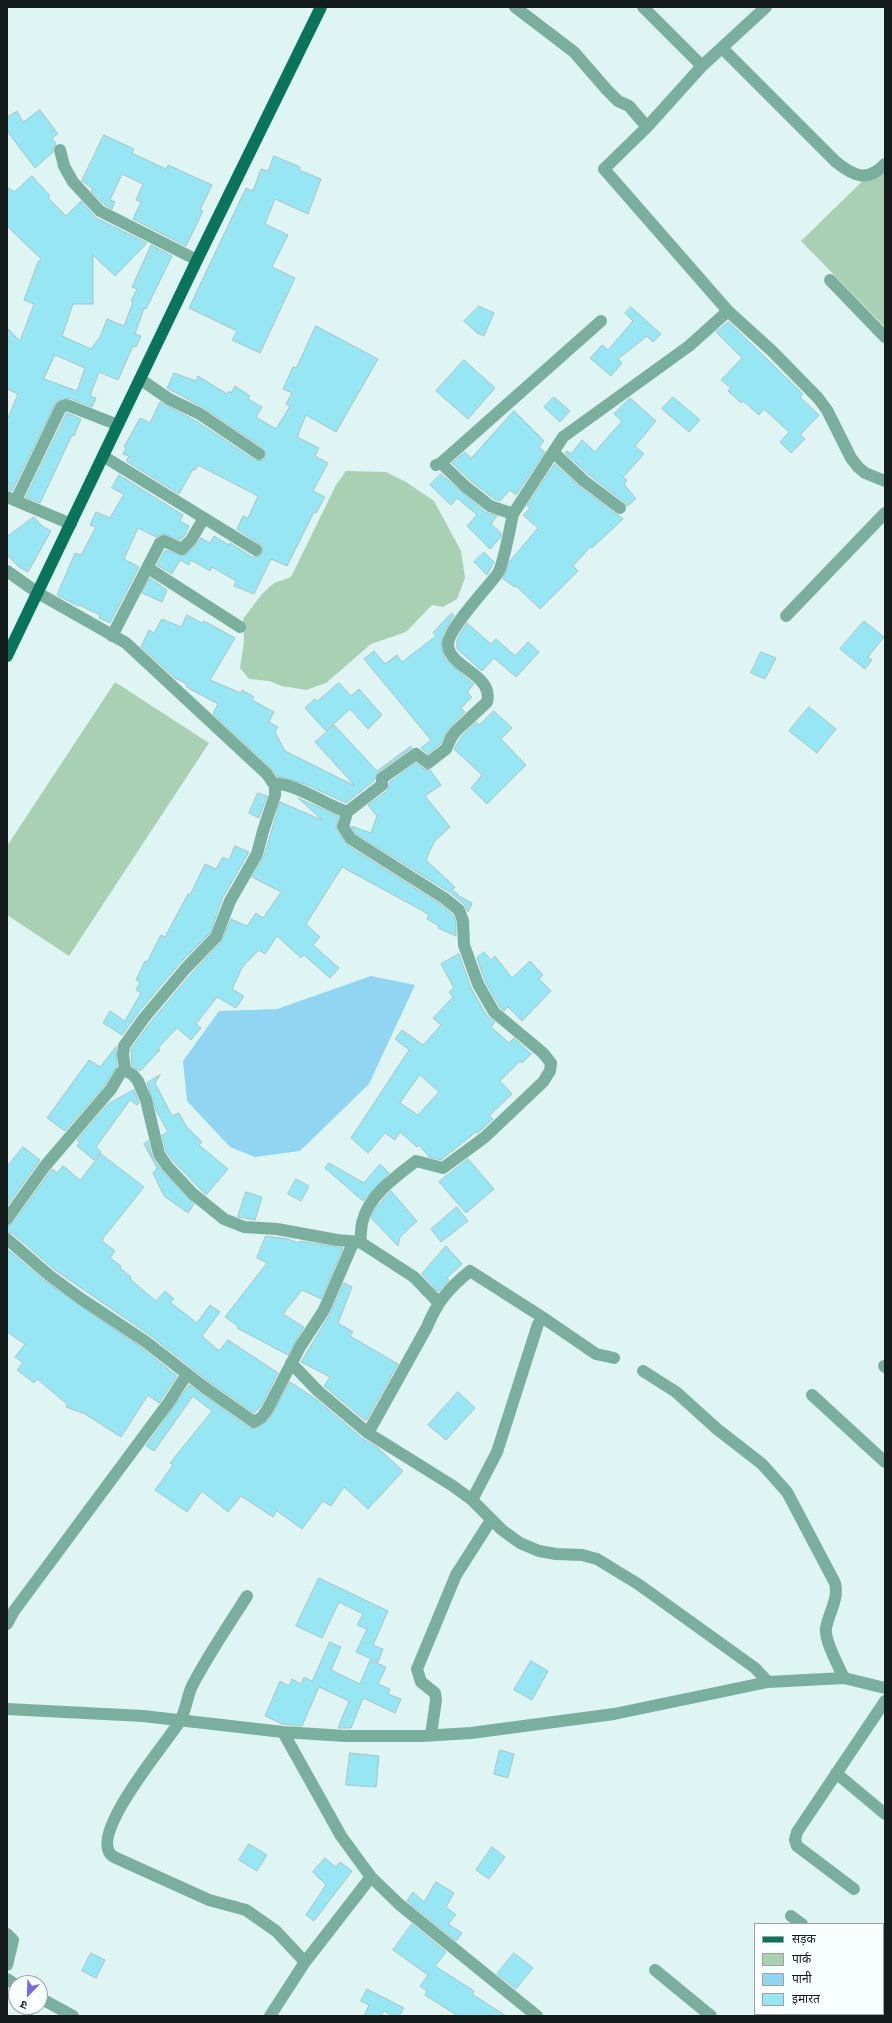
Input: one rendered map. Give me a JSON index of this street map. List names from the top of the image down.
{
  "legend": [
    "सड़क",
    "पार्क",
    "पानी",
    "इमारत"
  ],
  "north": "bottom left"
}
